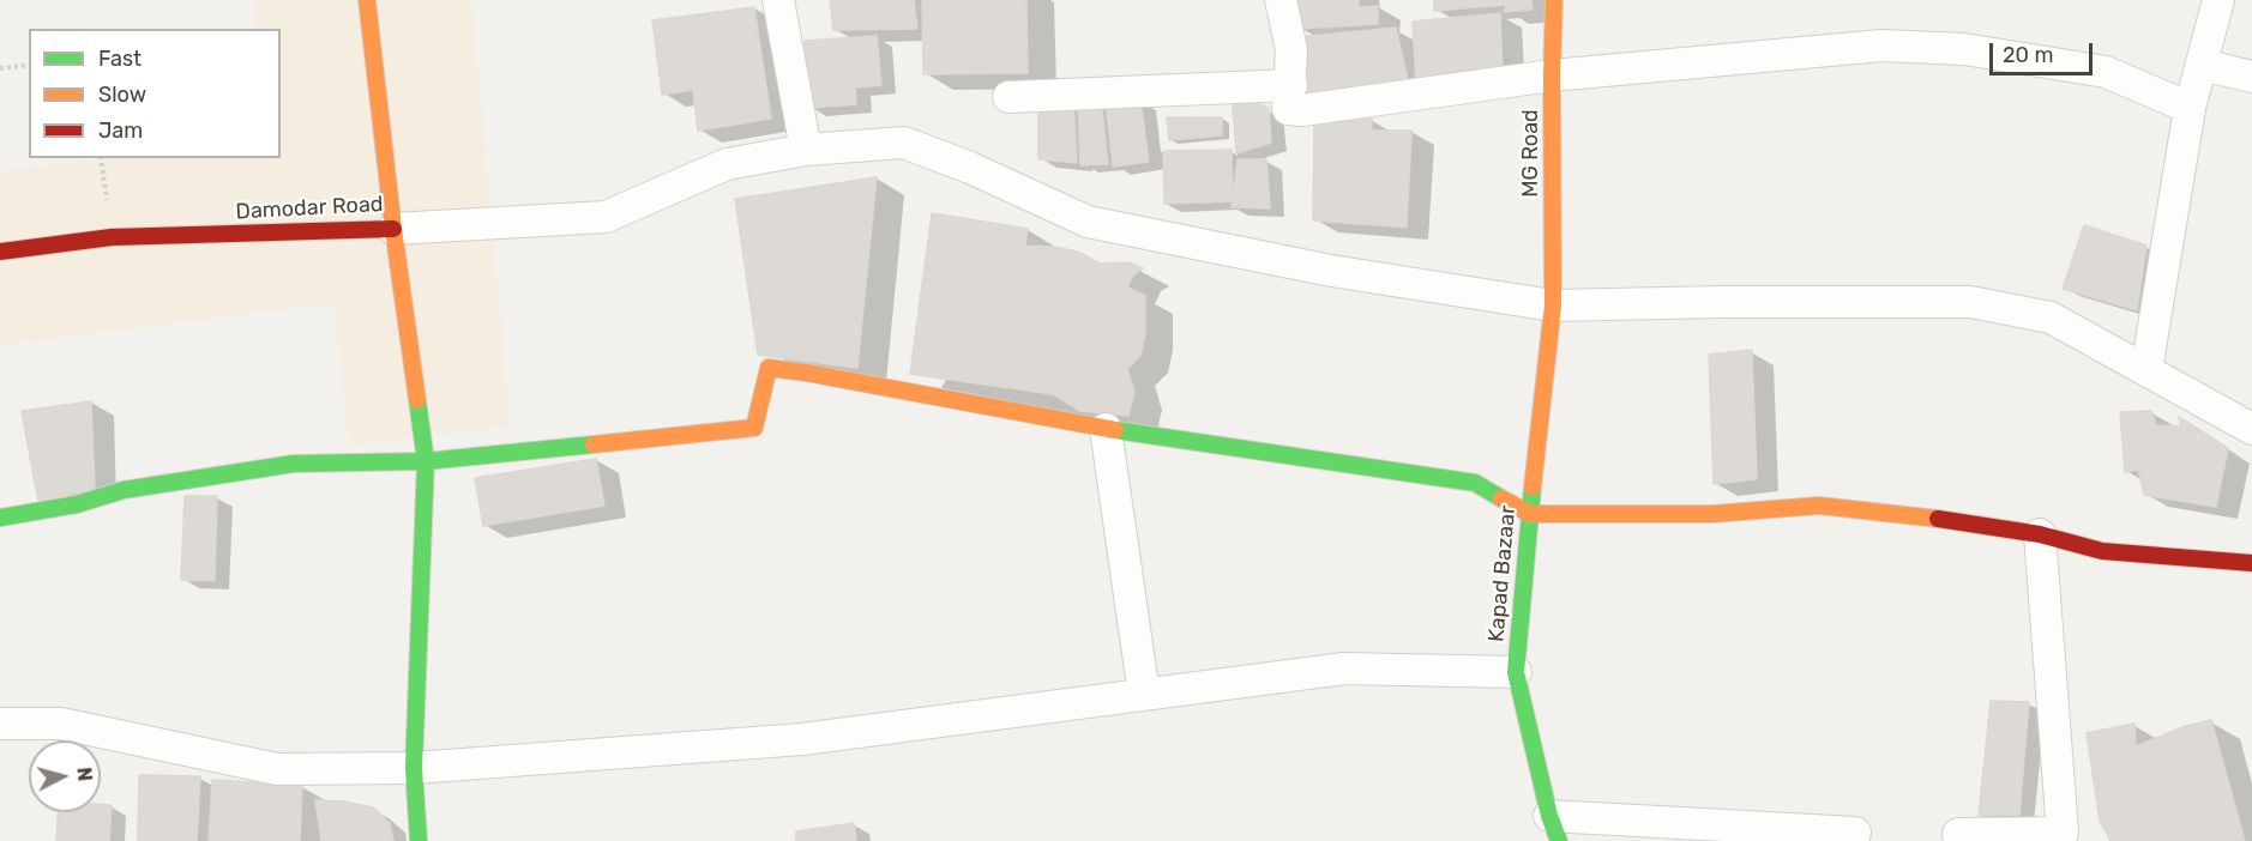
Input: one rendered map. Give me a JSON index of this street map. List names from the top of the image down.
{
  "streets": {
    "street": ["MG Road", "Damodar Road", "Kapad Bazaar"]
  },
  "crossings": [
    ["MG Road", "Kapad Bazaar"]
  ],
  "legend": ["Fast", "Slow", "Jam"],
  "scale_bar": "20 m",
  "north": "right"
}
